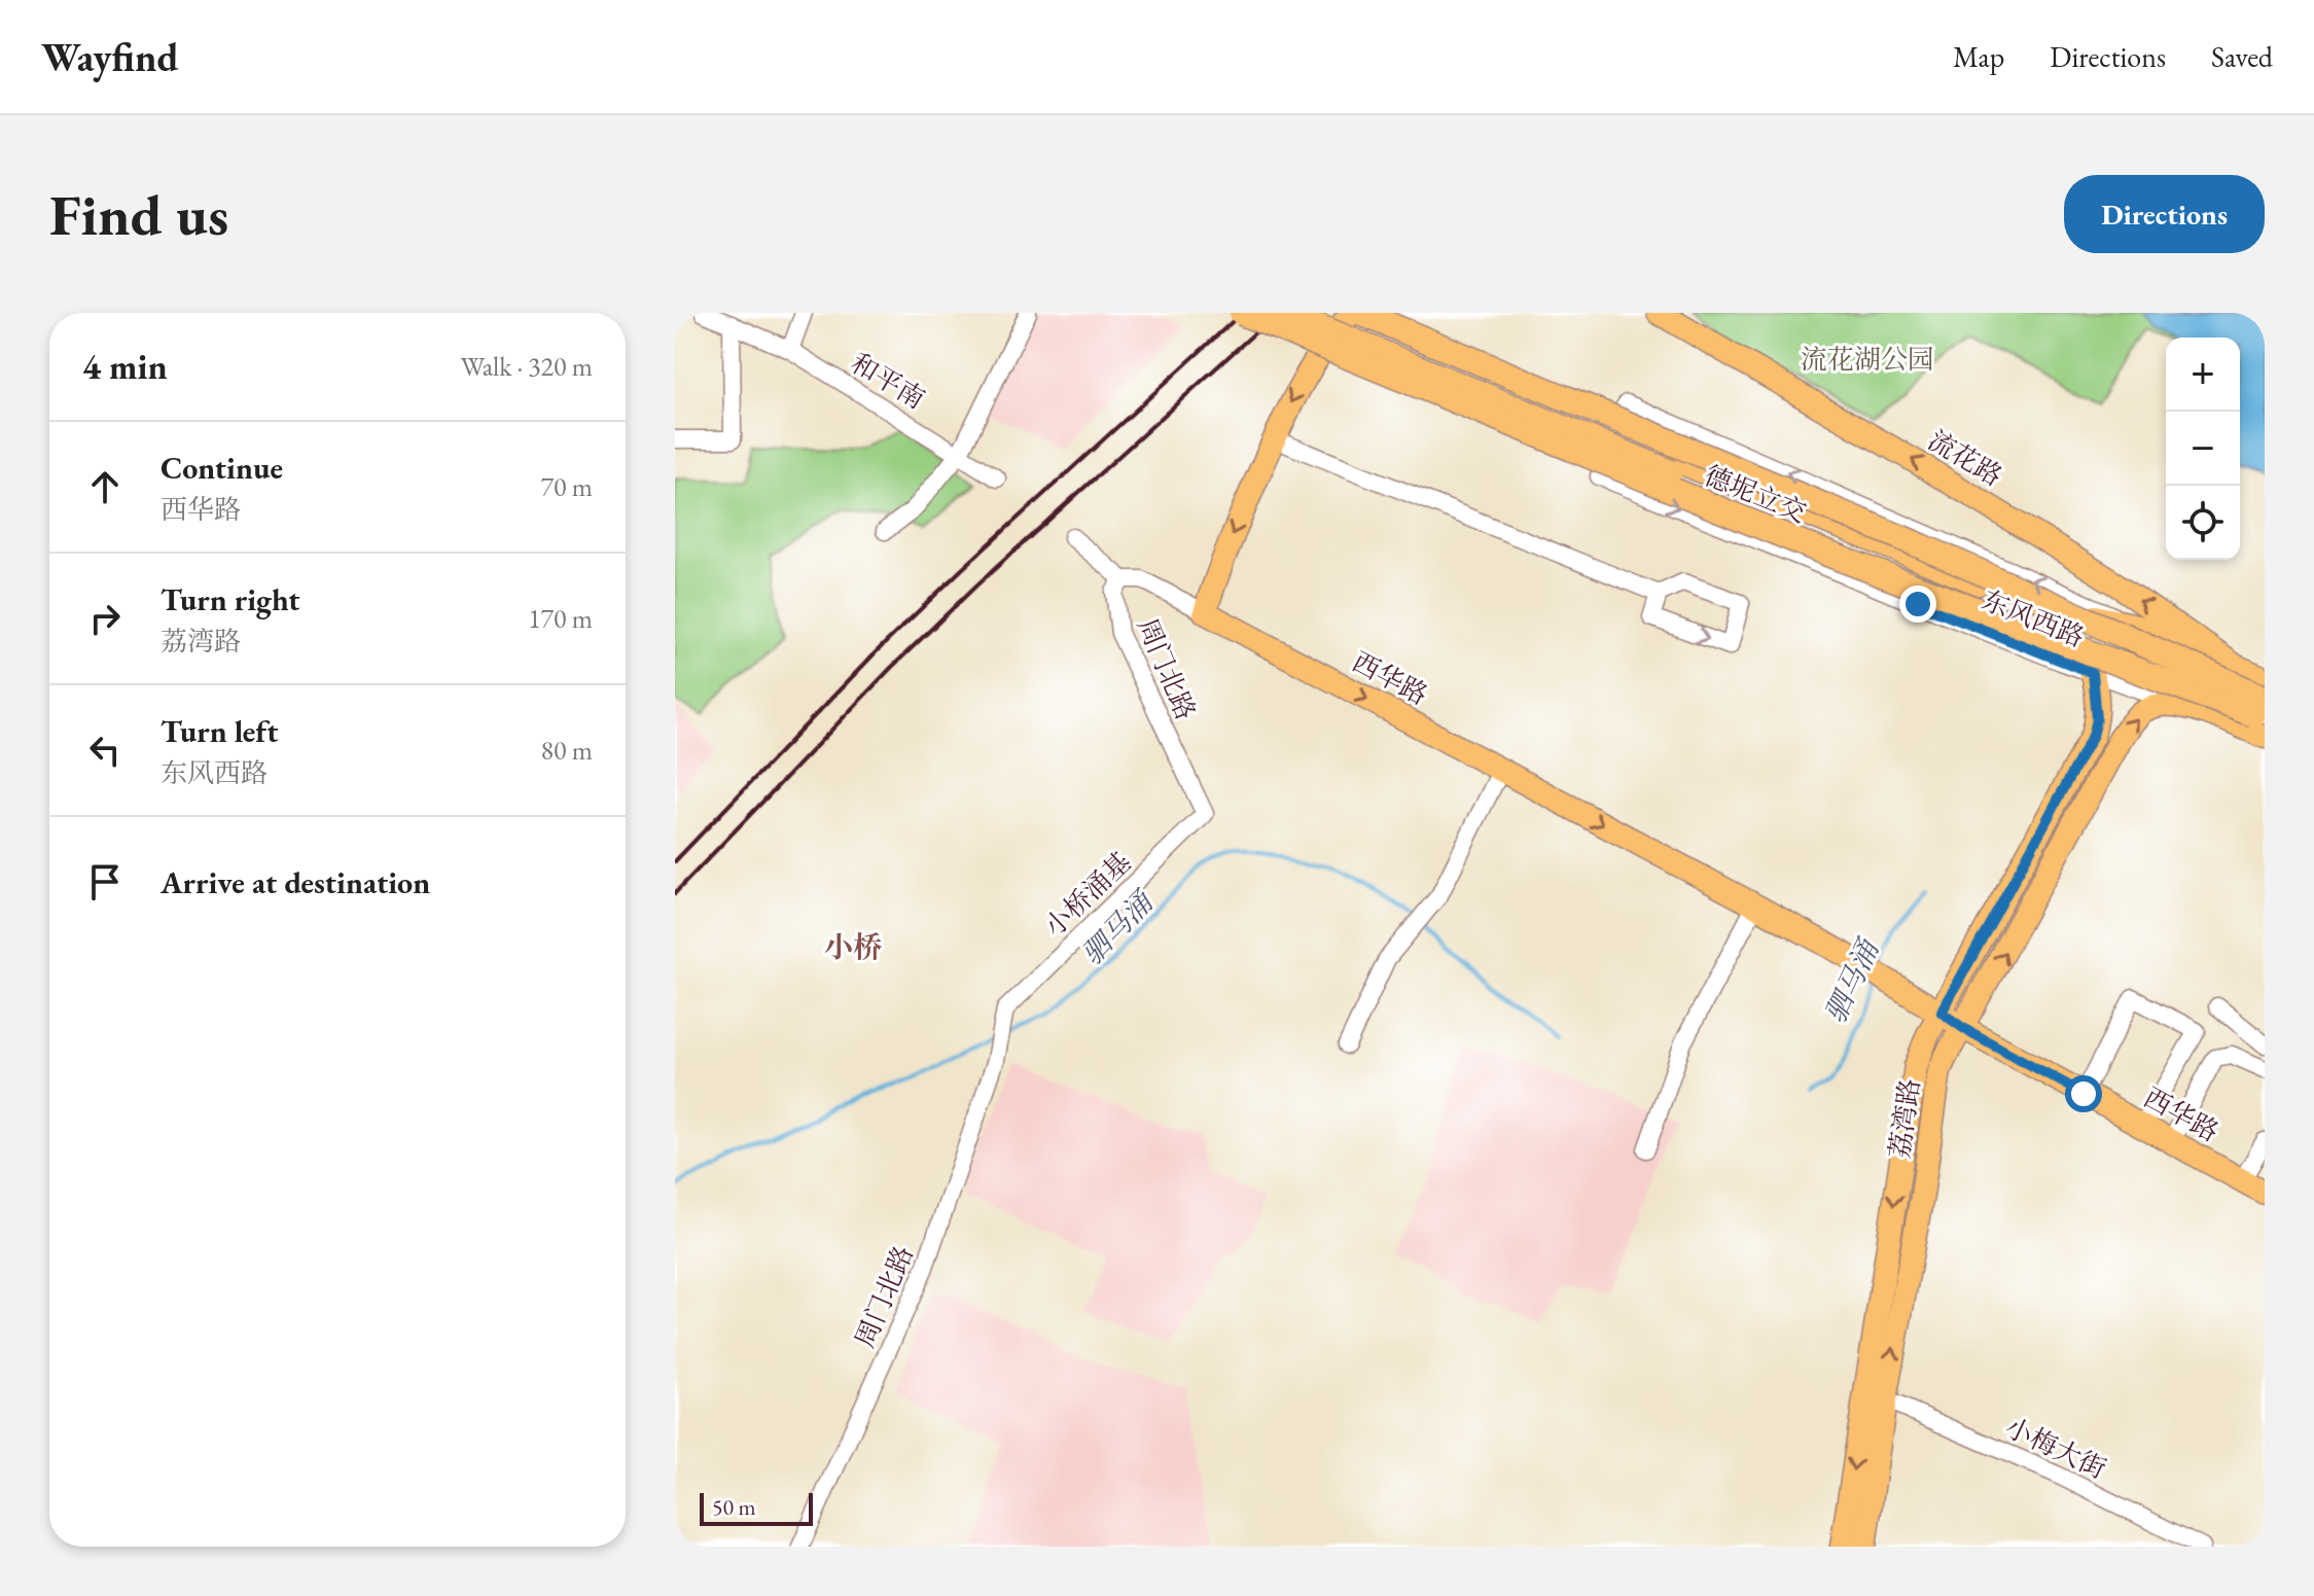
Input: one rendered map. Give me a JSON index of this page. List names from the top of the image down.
{
  "streets": {
    "highway": ["德坭立交"],
    "main road": [
      "流花路",
      "东风西路",
      "西华路",
      "荔湾路"
    ],
    "street": [
      "和平南",
      "周门北路",
      "小桥涌基",
      "小梅大街"
    ]
  },
  "crossings": [
    ["流花路", "东风西路"],
    ["德坭立交", "东风西路"],
    ["东风西路", "荔湾路"],
    ["周门北路", "西华路"],
    ["周门北路", "小桥涌基"],
    ["西华路", "荔湾路"],
    ["荔湾路", "小梅大街"]
  ],
  "one_way": ["西华路"],
  "districts": ["小桥"],
  "water": ["驷马涌"],
  "parks": ["流花湖公园"],
  "scale_bar": "50 m",
  "page": {
    "header": "Wayfind",
    "nav": ["Map", "Directions", "Saved"],
    "buttons": "Directions",
    "title": "Find us",
    "heading": ["4 min", "Walk · 320 m"],
    "map_buttons": ["+", "−"],
    "list": [
      ["Continue", "西华路", "70 m"],
      ["Turn right", "荔湾路", "170 m"],
      ["Turn left", "东风西路", "80 m"],
      "Arrive at destination"
    ],
    "scale": "50 m"
  }
}
